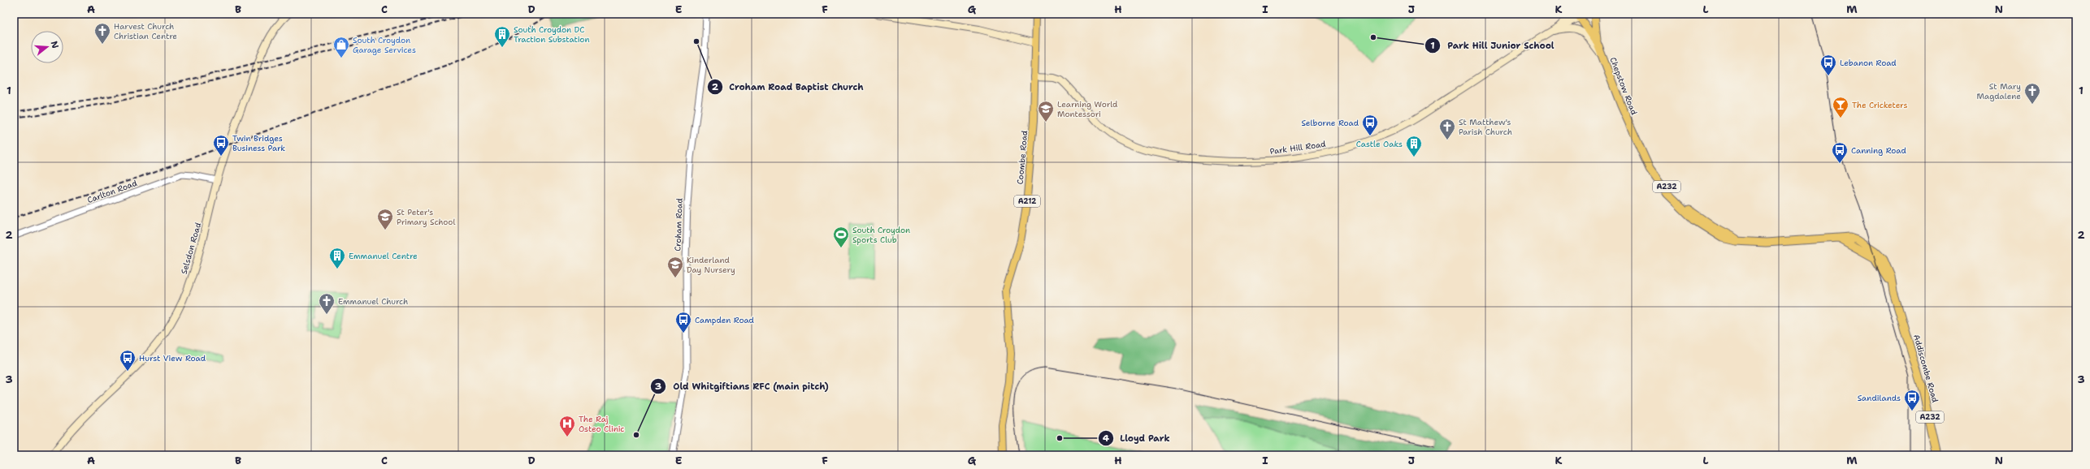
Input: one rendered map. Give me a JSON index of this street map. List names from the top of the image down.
{
  "streets": {
    "highway": ["Chepstow Road", "A232", "Addiscombe Road"],
    "main road": [
      "Park Hill Road",
      "Coombe Road",
      "A212",
      "Selsdon Road"
    ],
    "street": ["Carlton Road", "Croham Road"]
  },
  "crossings": [
    ["Chepstow Road", "Park Hill Road"],
    ["Chepstow Road", "Addiscombe Road"],
    ["Park Hill Road", "Coombe Road"],
    ["Carlton Road", "Selsdon Road"]
  ],
  "places": {
    "other": [
      "Park Hill Junior School",
      "Croham Road Baptist Church",
      "Old Whitgiftians RFC (main pitch)",
      "Lloyd Park"
    ],
    "church": [
      "Harvest Church Christian Centre",
      "St Mary Magdalene",
      "St Matthew's Parish Church",
      "Emmanuel Church"
    ],
    "building": ["South Croydon DC Traction Substation", "Castle Oaks", "Emmanuel Centre"],
    "shop": ["South Croydon Garage Services"],
    "bus stop": [
      "Lebanon Road",
      "Selborne Road",
      "Twin Bridges Business Park",
      "Canning Road",
      "Campden Road",
      "Hurst View Road",
      "Sandilands"
    ],
    "bar": ["The Cricketers"],
    "school or university": ["Learning World Montessori", "St Peter's Primary School", "Kinderland Day Nursery"],
    "sports": ["South Croydon Sports Club"],
    "hospital": ["The Raj Osteo Clinic"]
  },
  "north": "right",
  "grid": {
    "columns": [
      "A",
      "B",
      "C",
      "D",
      "E",
      "F",
      "G",
      "H",
      "I",
      "J",
      "K",
      "L",
      "M",
      "N"
    ],
    "rows": ["1", "2", "3"]
  }
}
